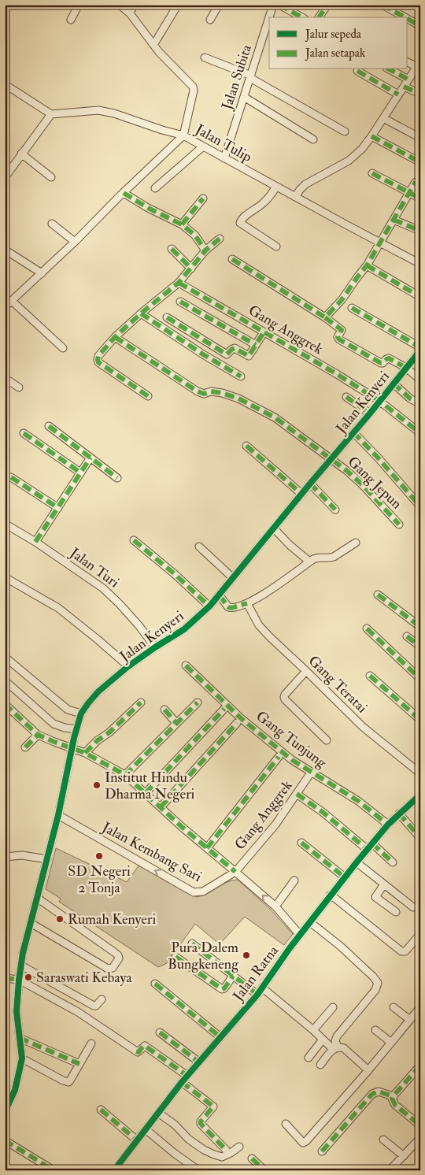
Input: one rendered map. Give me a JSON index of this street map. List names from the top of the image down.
{
  "streets": {
    "street": [
      "Jalan Subita",
      "Jalan Tulip",
      "Gang Anggrek",
      "Jalan Kenyeri",
      "Gang Jepun",
      "Jalan Turi",
      "Gang Teratai",
      "Gang Tunjung",
      "Jalan Kembang Sari",
      "Jalan Ratna"
    ]
  },
  "crossings": [
    ["Jalan Subita", "Jalan Tulip"],
    ["Gang Anggrek", "Jalan Kenyeri"],
    ["Gang Anggrek", "Gang Tunjung"],
    ["Gang Anggrek", "Jalan Kembang Sari"],
    ["Jalan Kenyeri", "Gang Jepun"],
    ["Jalan Kenyeri", "Jalan Turi"],
    ["Jalan Kenyeri", "Jalan Kembang Sari"],
    ["Gang Tunjung", "Jalan Ratna"]
  ],
  "places": [
    "Institut Hindu Dharma Negeri",
    "SD Negeri 2 Tonja",
    "Rumah Kenyeri",
    "Pura Dalem Bungkeneng",
    "Saraswati Kebaya"
  ],
  "legend": ["Jalur sepeda", "Jalan setapak"]
}
